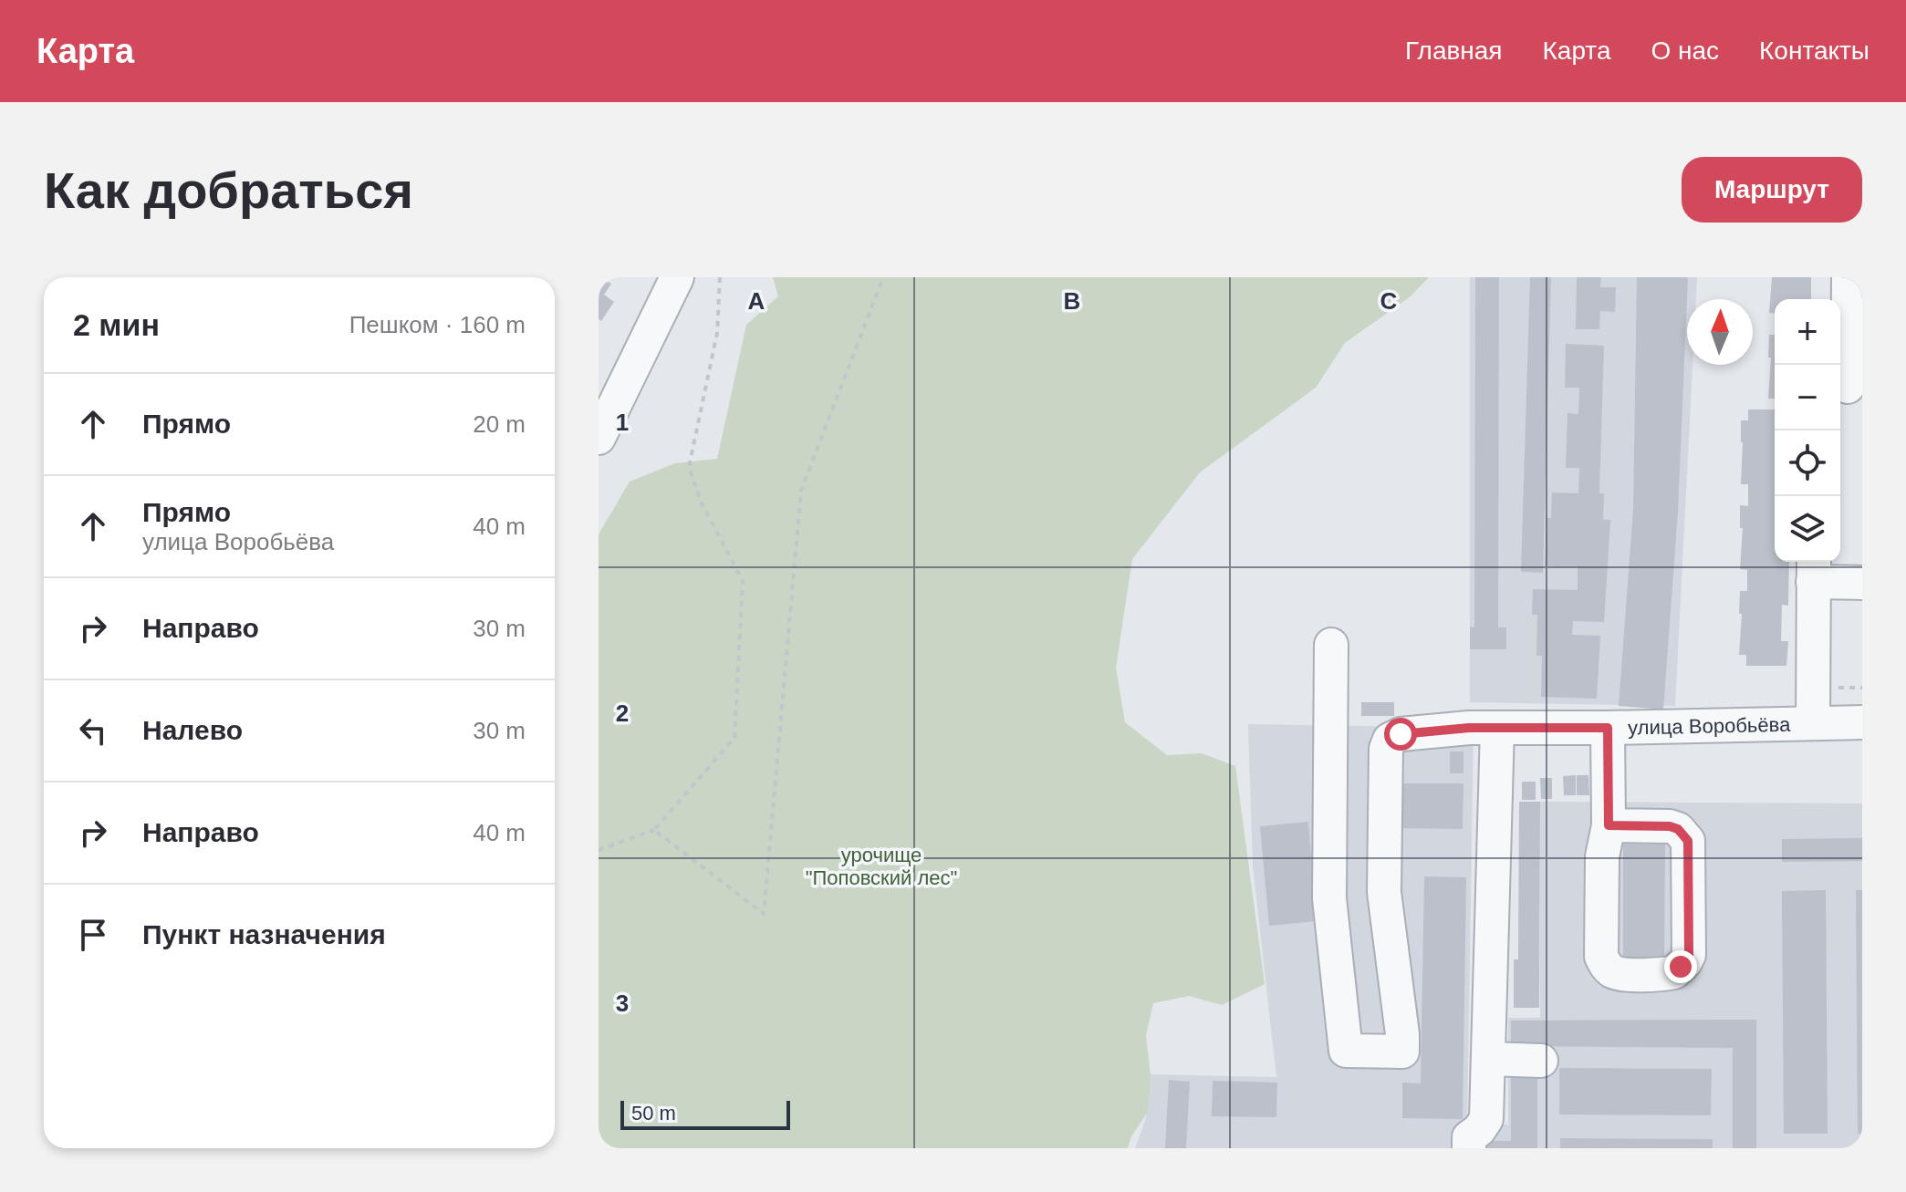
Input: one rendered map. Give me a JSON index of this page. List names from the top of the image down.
{
  "streets": {
    "street": ["улица Воробьёва"]
  },
  "parks": ["урочище \"Поповский лес\""],
  "scale_bar": "50 m",
  "north": "top",
  "page": {
    "header": "Карта",
    "nav": [
      "Главная",
      "Карта",
      "О нас",
      "Контакты"
    ],
    "buttons": "Маршрут",
    "title": "Как добраться",
    "heading": ["2 мин", "Пешком · 160 m"],
    "map_buttons": ["+", "−"],
    "list": [
      ["Прямо", "20 m"],
      ["Прямо", "улица Воробьёва", "40 m"],
      ["Направо", "30 m"],
      ["Налево", "30 m"],
      ["Направо", "40 m"],
      "Пункт назначения"
    ],
    "scale": "50 m"
  },
  "grid": {
    "columns": ["A", "B", "C"],
    "rows": ["1", "2", "3"]
  }
}
